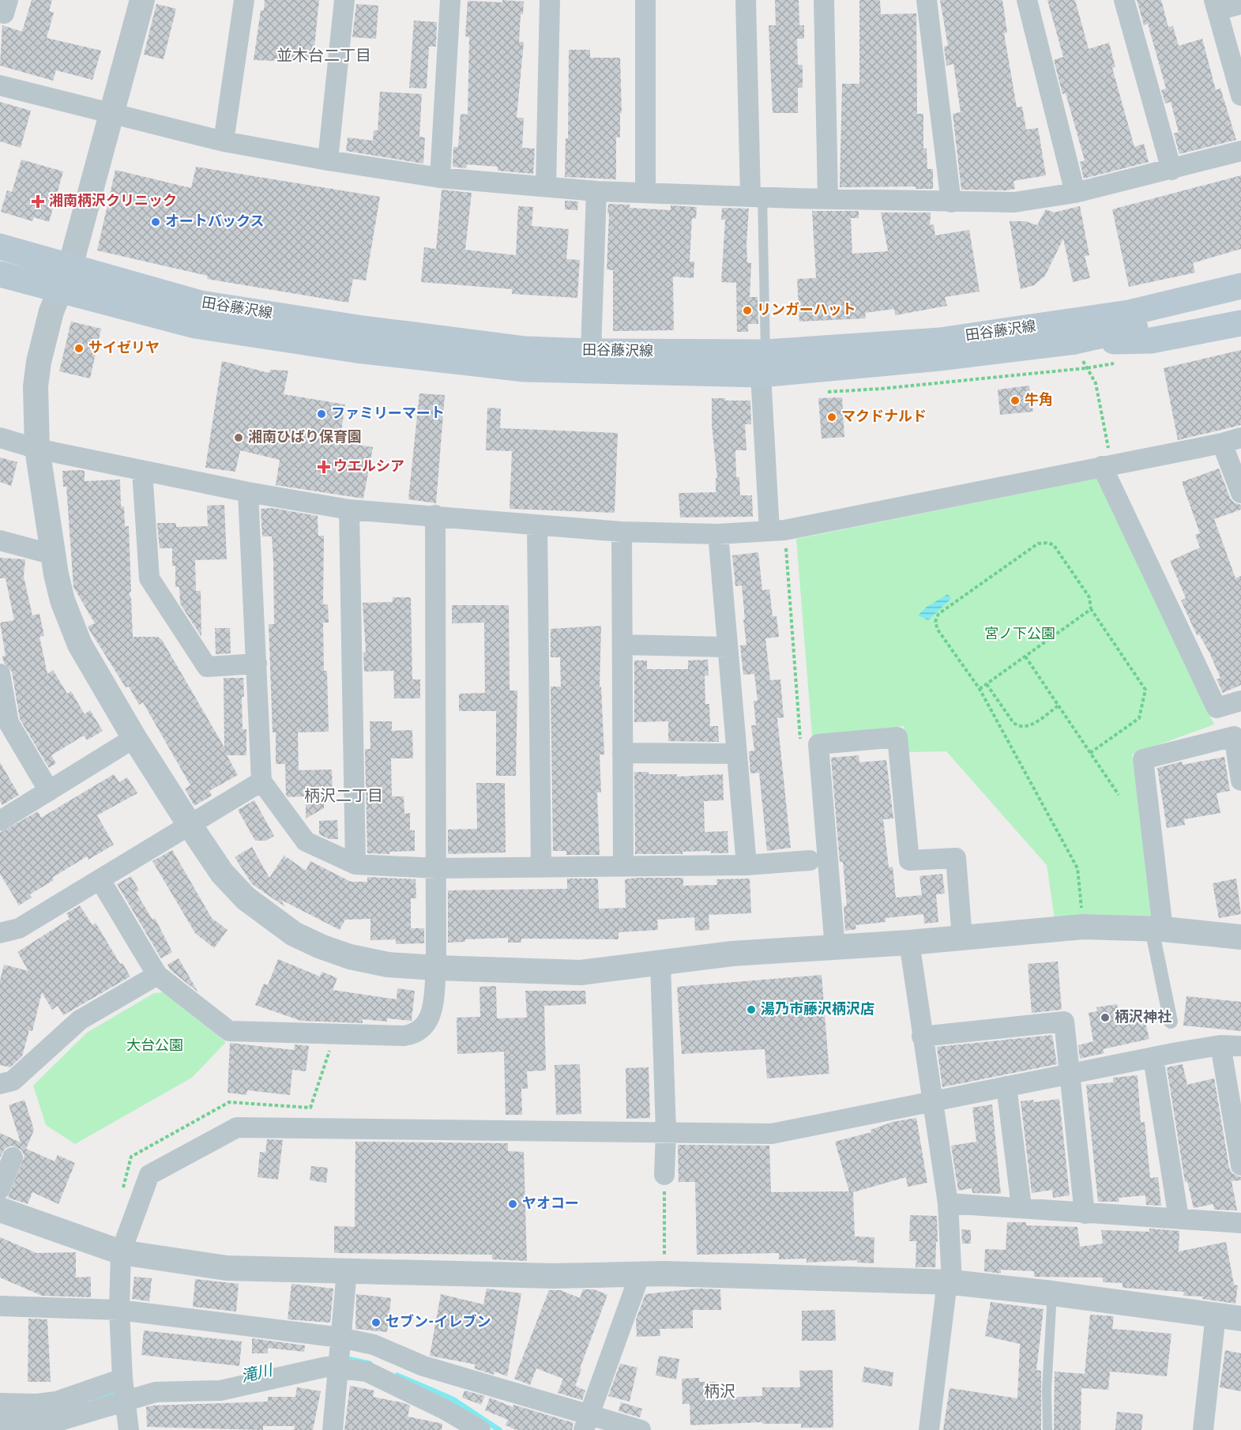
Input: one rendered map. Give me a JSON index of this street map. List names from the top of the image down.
{
  "streets": {
    "main road": ["田谷藤沢線"]
  },
  "districts": ["並木台二丁目", "柄沢二丁目", "柄沢"],
  "water": ["滝川"],
  "parks": ["宮ノ下公園", "大台公園"],
  "places": {
    "health": ["湘南柄沢クリニック", "ウエルシア"],
    "other": [
      "オートバックス",
      "リンガーハット",
      "サイゼリヤ",
      "牛角",
      "ファミリーマート",
      "マクドナルド",
      "湘南ひばり保育園",
      "湯乃市藤沢柄沢店",
      "柄沢神社",
      "ヤオコー",
      "セブン-イレブン"
    ]
  }
}
